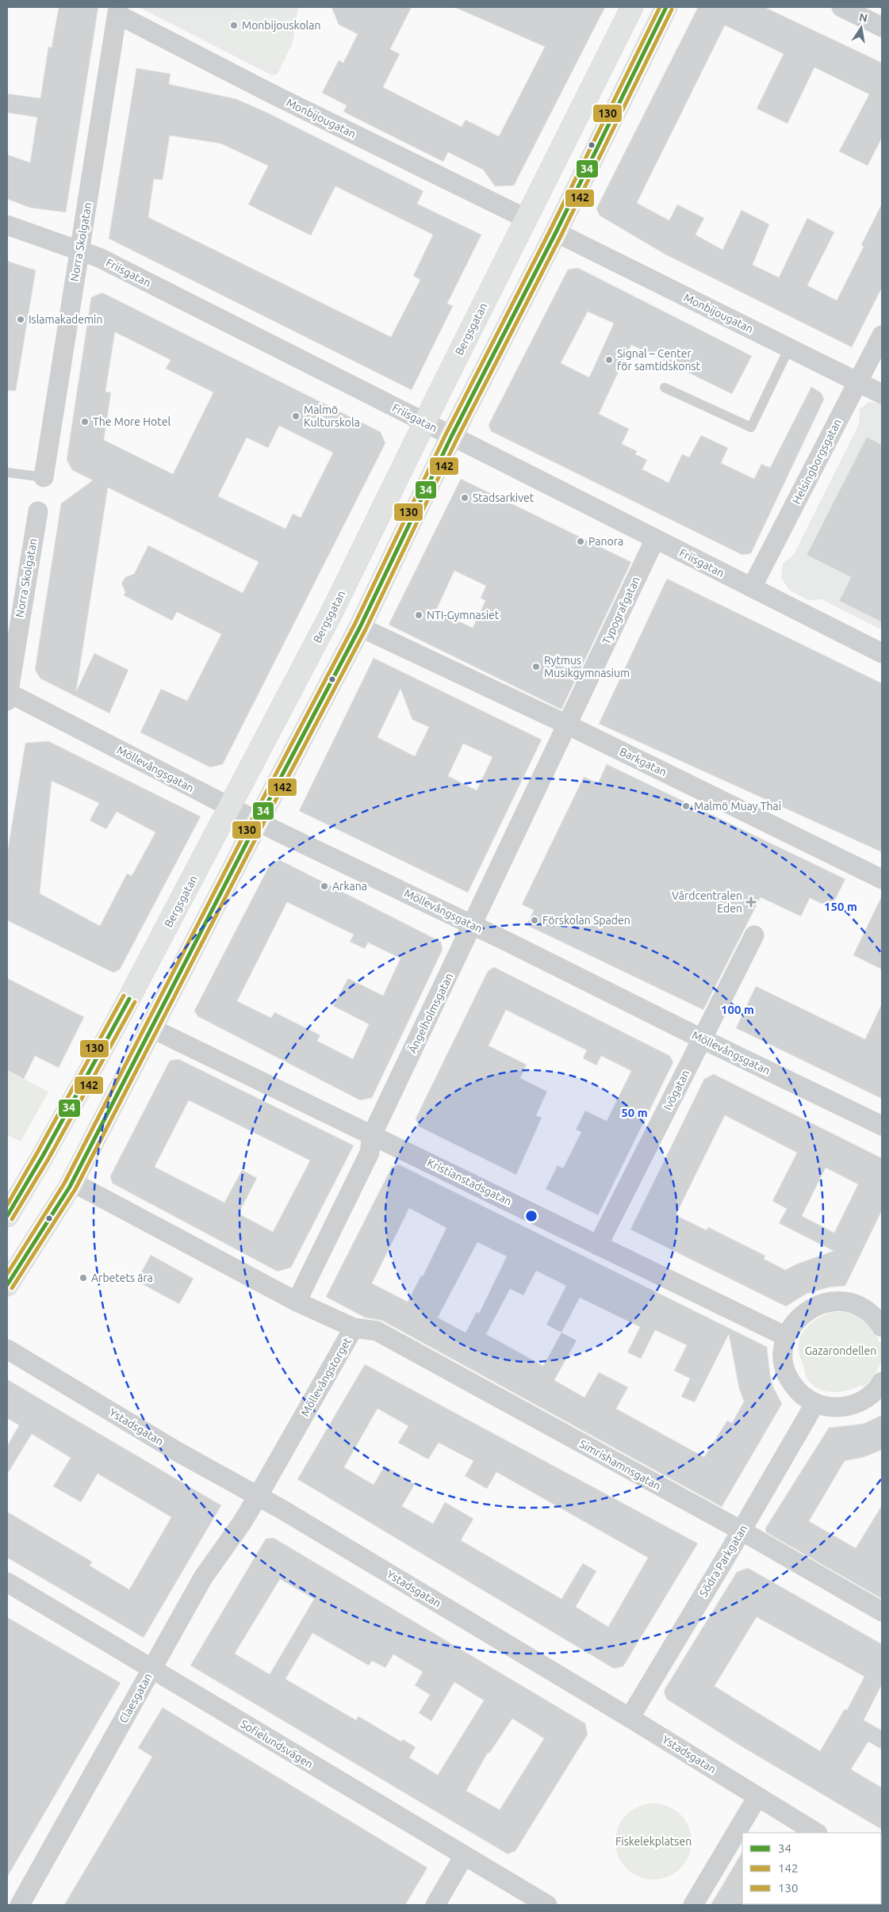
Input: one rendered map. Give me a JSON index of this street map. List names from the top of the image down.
{
  "streets": {
    "street": [
      "Monbijougatan",
      "Norra Skolgatan",
      "Friisgatan",
      "Bergsgatan",
      "Helsingborgsgatan",
      "Typografgatan",
      "Barkgatan",
      "Möllevångsgatan",
      "Ängelholmsgatan",
      "Ivögatan",
      "Kristianstadsgatan",
      "Möllevångstorget",
      "Ystadsgatan",
      "Simrishamnsgatan",
      "Södra Parkgatan",
      "Claesgatan",
      "Sofielundsvägen"
    ]
  },
  "crossings": [
    ["Monbijougatan", "Norra Skolgatan"],
    ["Monbijougatan", "Bergsgatan"],
    ["Monbijougatan", "Helsingborgsgatan"],
    ["Norra Skolgatan", "Friisgatan"],
    ["Norra Skolgatan", "Möllevångsgatan"],
    ["Friisgatan", "Bergsgatan"],
    ["Friisgatan", "Helsingborgsgatan"],
    ["Friisgatan", "Typografgatan"],
    ["Bergsgatan", "Möllevångsgatan"],
    ["Typografgatan", "Barkgatan"],
    ["Typografgatan", "Ängelholmsgatan"],
    ["Barkgatan", "Ängelholmsgatan"],
    ["Möllevångsgatan", "Ängelholmsgatan"],
    ["Möllevångsgatan", "Ivögatan"],
    ["Ängelholmsgatan", "Kristianstadsgatan"],
    ["Ängelholmsgatan", "Möllevångstorget"],
    ["Ivögatan", "Kristianstadsgatan"],
    ["Möllevångstorget", "Ystadsgatan"],
    ["Möllevångstorget", "Simrishamnsgatan"],
    ["Möllevångstorget", "Claesgatan"],
    ["Ystadsgatan", "Södra Parkgatan"],
    ["Ystadsgatan", "Claesgatan"],
    ["Simrishamnsgatan", "Södra Parkgatan"],
    ["Claesgatan", "Sofielundsvägen"]
  ],
  "parks": ["Gazarondellen", "Fiskelekplatsen"],
  "places": {
    "other": [
      "Monbijouskolan",
      "Islamakademin",
      "Signal – Center för samtidskonst",
      "Malmö Kulturskola",
      "The More Hotel",
      "Stadsarkivet",
      "Panora",
      "NTI-Gymnasiet",
      "Rytmus Musikgymnasium",
      "Malmö Muay Thai",
      "Arkana",
      "Förskolan Spaden",
      "Arbetets ära"
    ],
    "health": ["Vårdcentralen Eden"]
  },
  "lines": ["transit line 34", "transit line 130", "transit line 142"],
  "legend": ["34", "142", "130"],
  "north": "top",
  "rings": ["150 m", "100 m", "50 m"]
}
